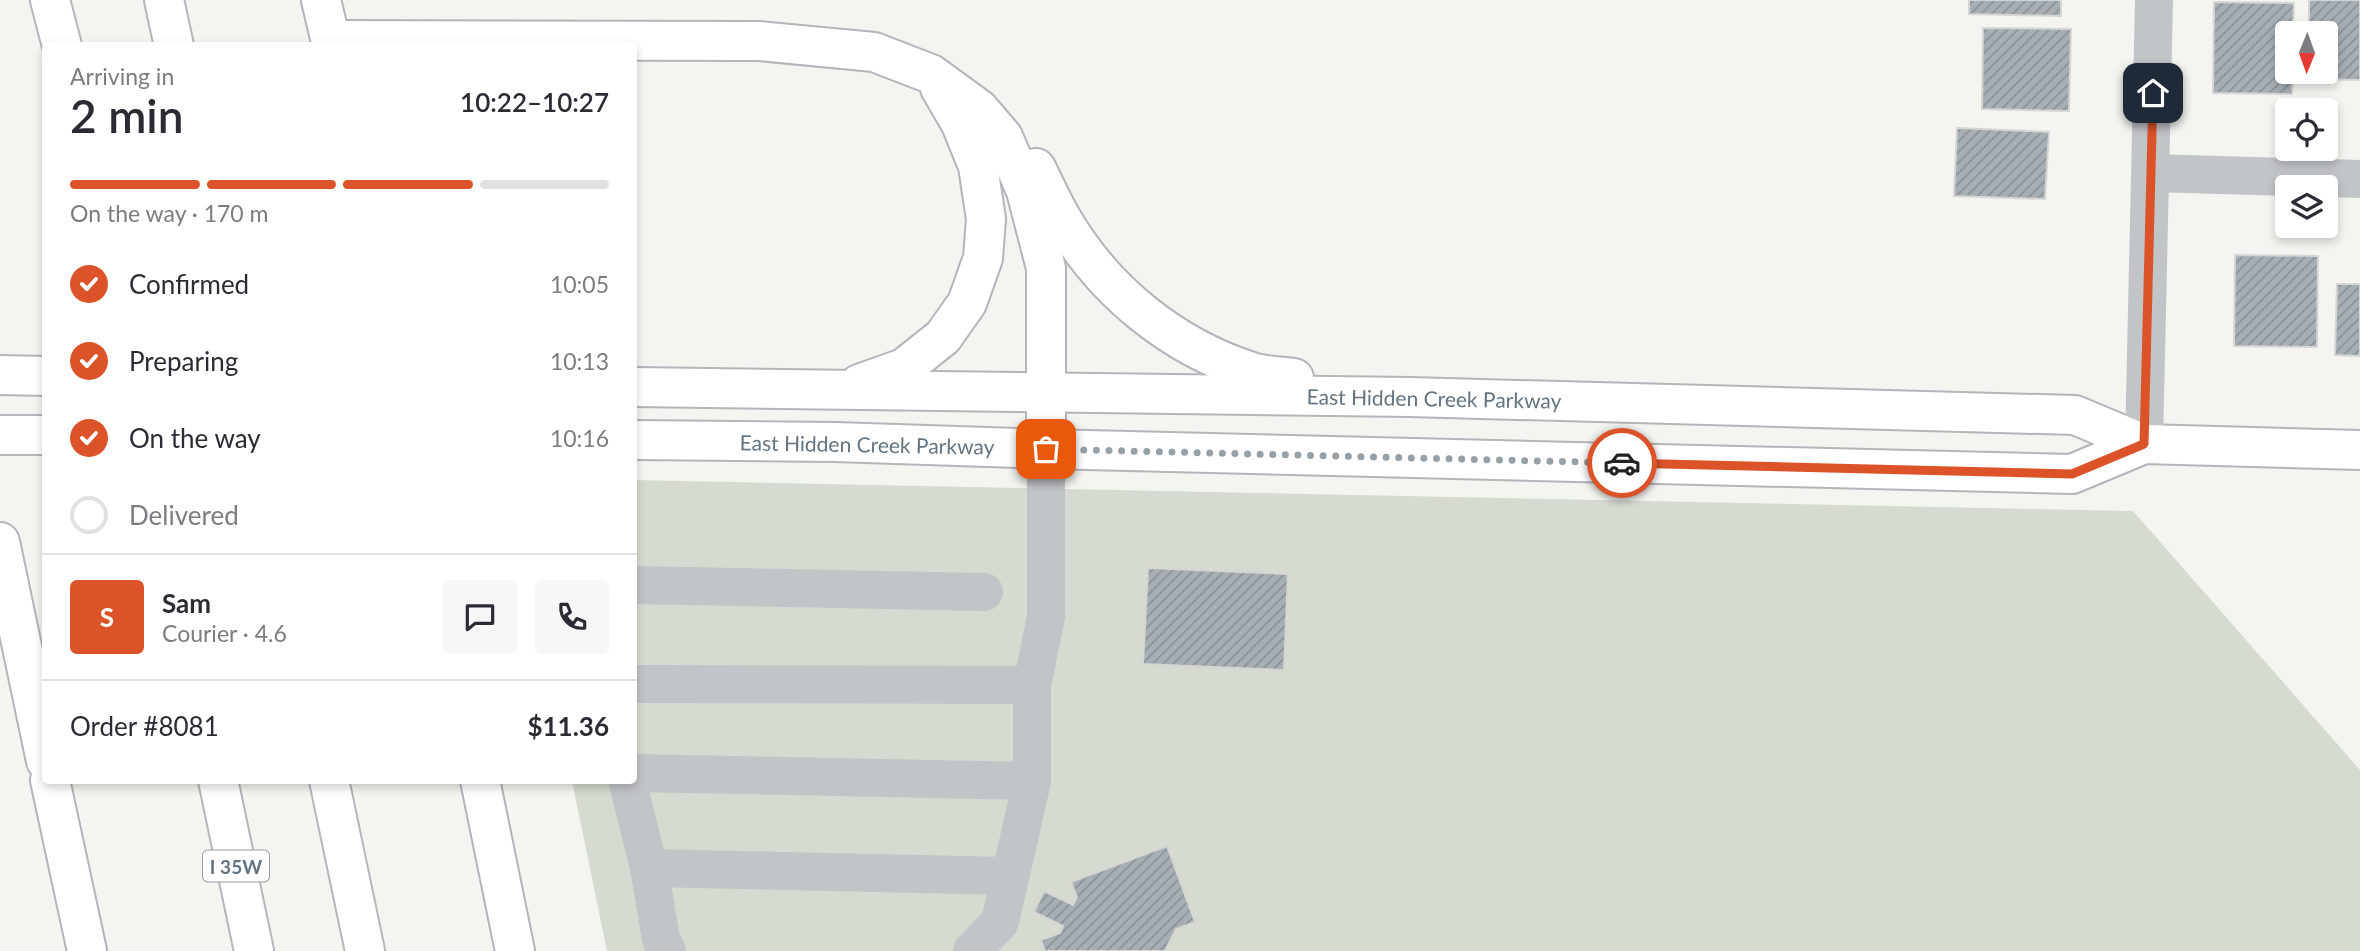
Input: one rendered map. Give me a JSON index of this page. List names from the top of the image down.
{
  "streets": {
    "main road": ["East Hidden Creek Parkway", "I 35W"]
  },
  "north": "bottom",
  "page": {
    "heading": ["2 min", "Arriving in", "10:22–10:27"],
    "panel": [
      "Sam",
      "Courier · 4.6",
      "Order #8081",
      "$11.36"
    ],
    "bar": "On the way · 170 m",
    "list": [
      ["Confirmed", "10:05"],
      ["Preparing", "10:13"],
      ["On the way", "10:16"],
      "Delivered"
    ],
    "round": "S"
  }
}
